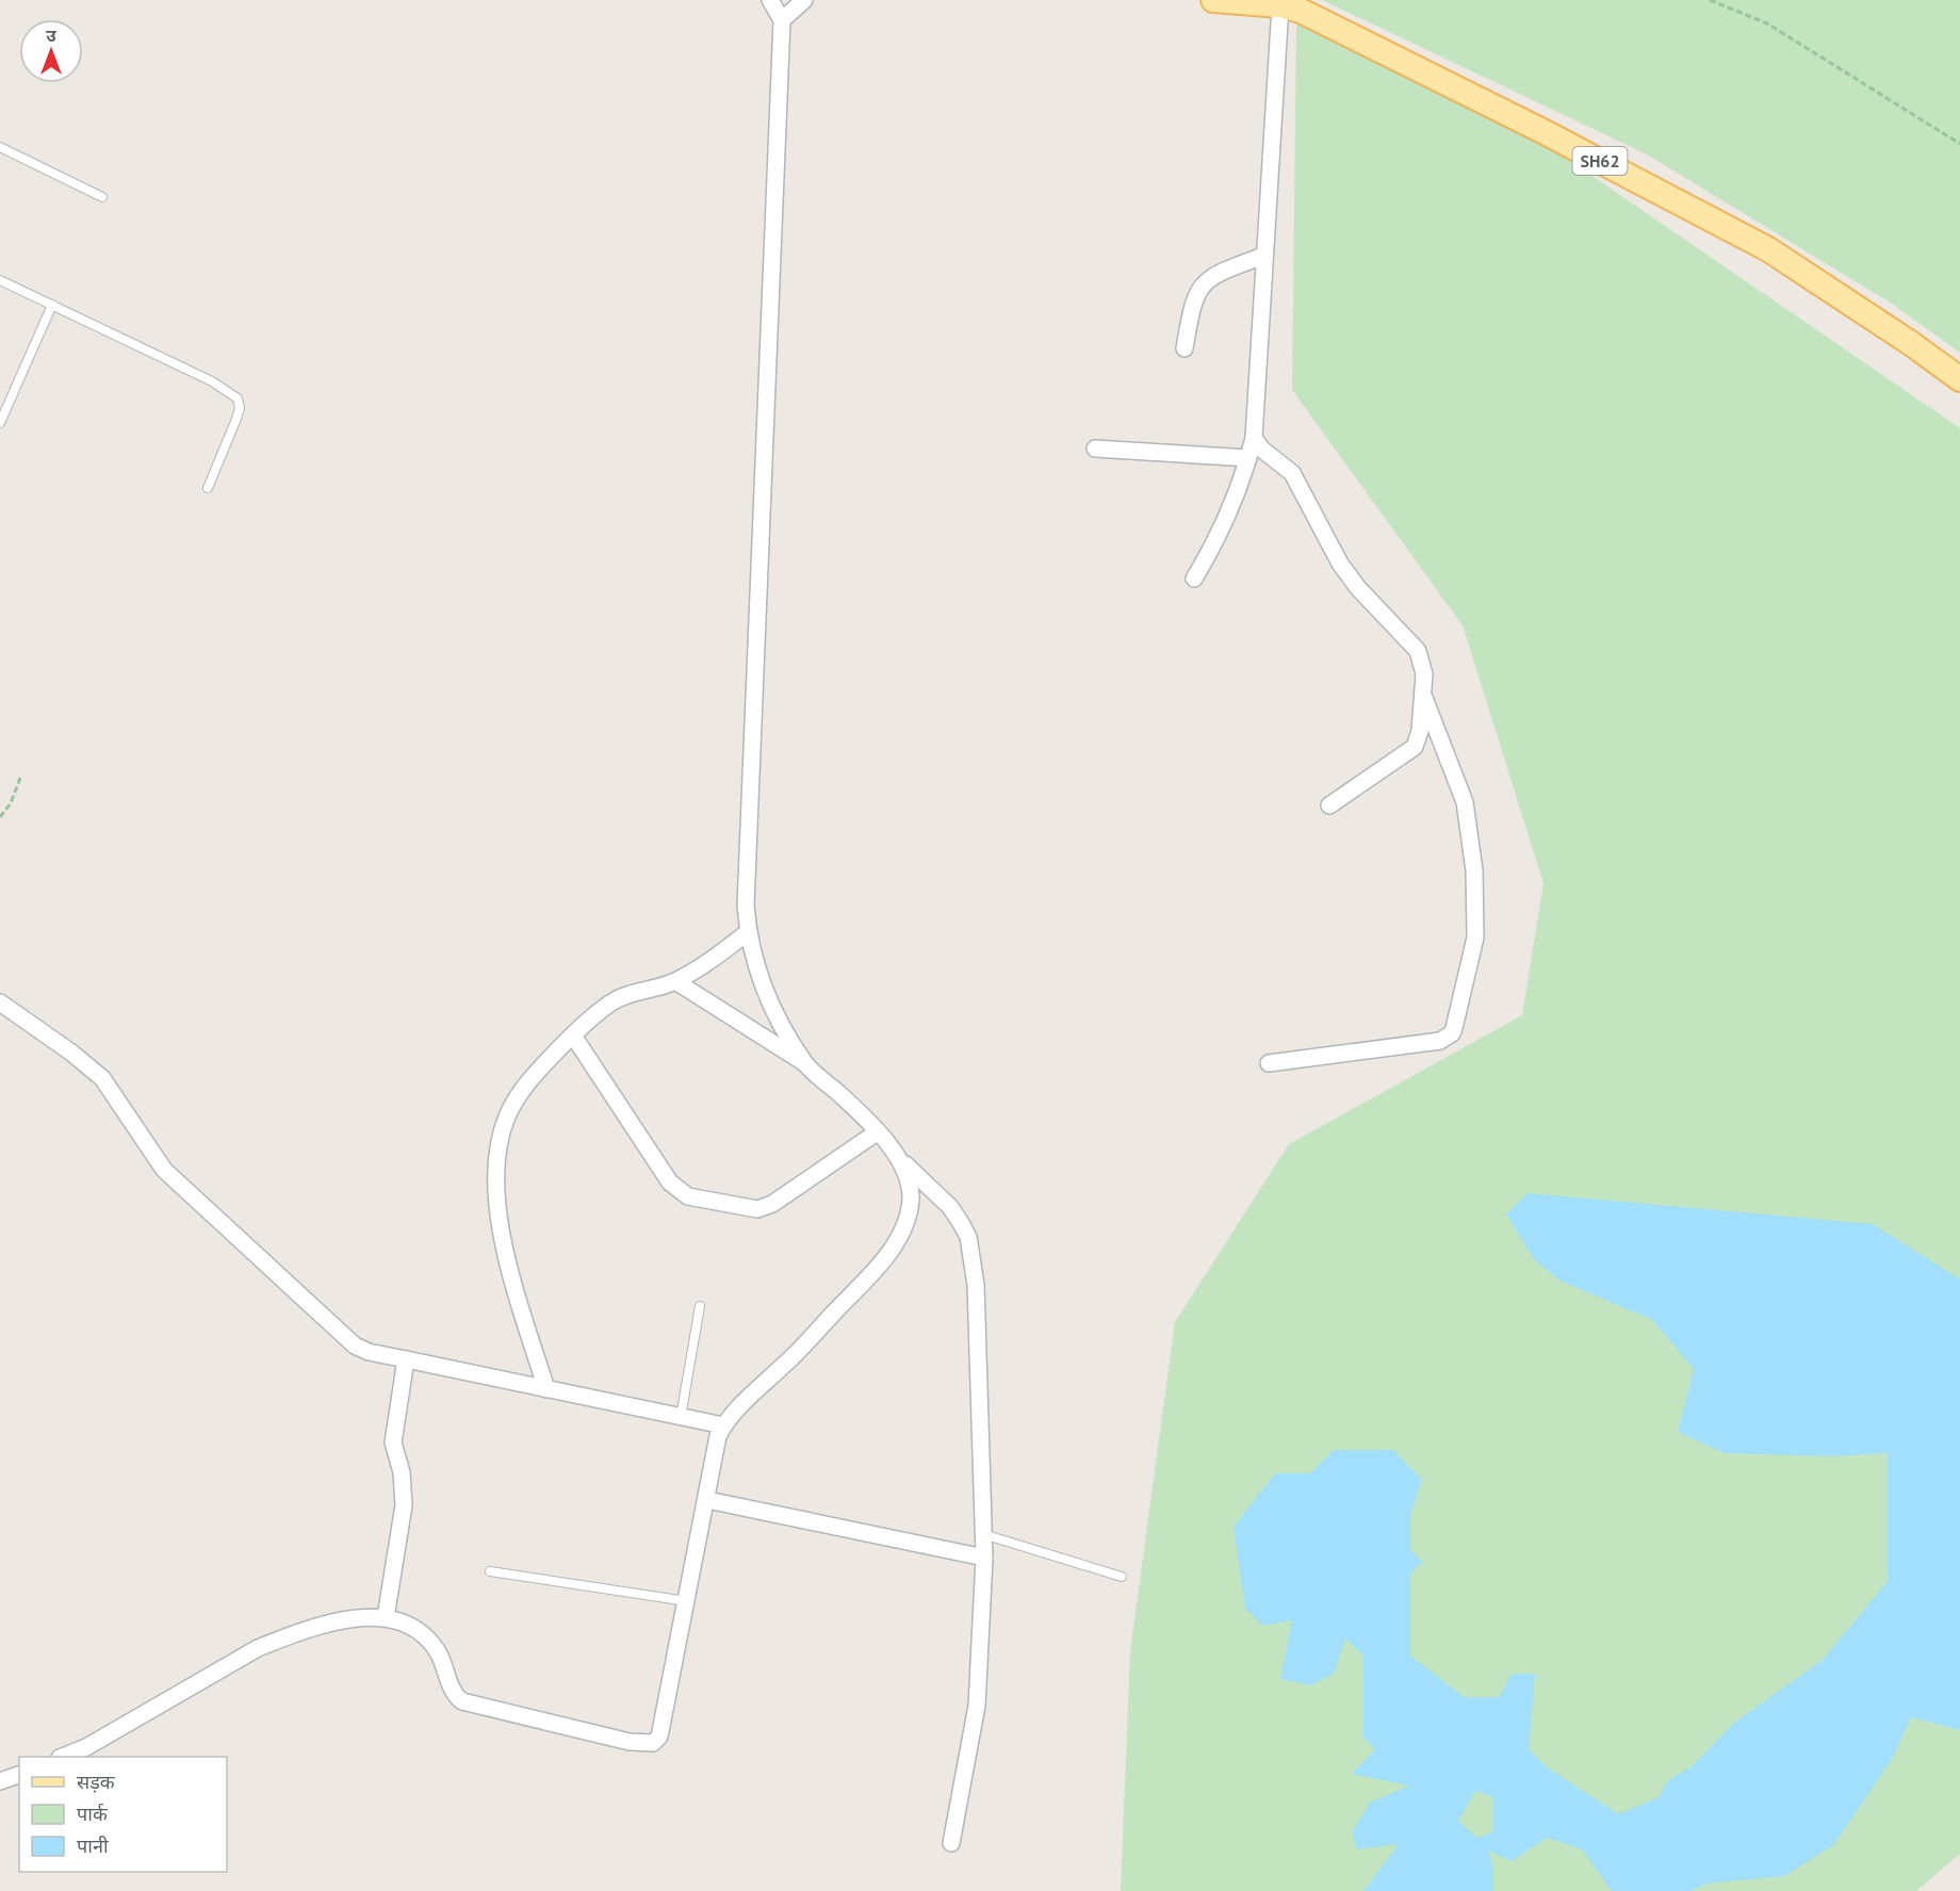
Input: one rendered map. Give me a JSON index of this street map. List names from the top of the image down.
{
  "streets": {
    "main road": ["SH62"]
  },
  "legend": ["सड़क", "पार्क", "पानी"],
  "north": "top"
}
